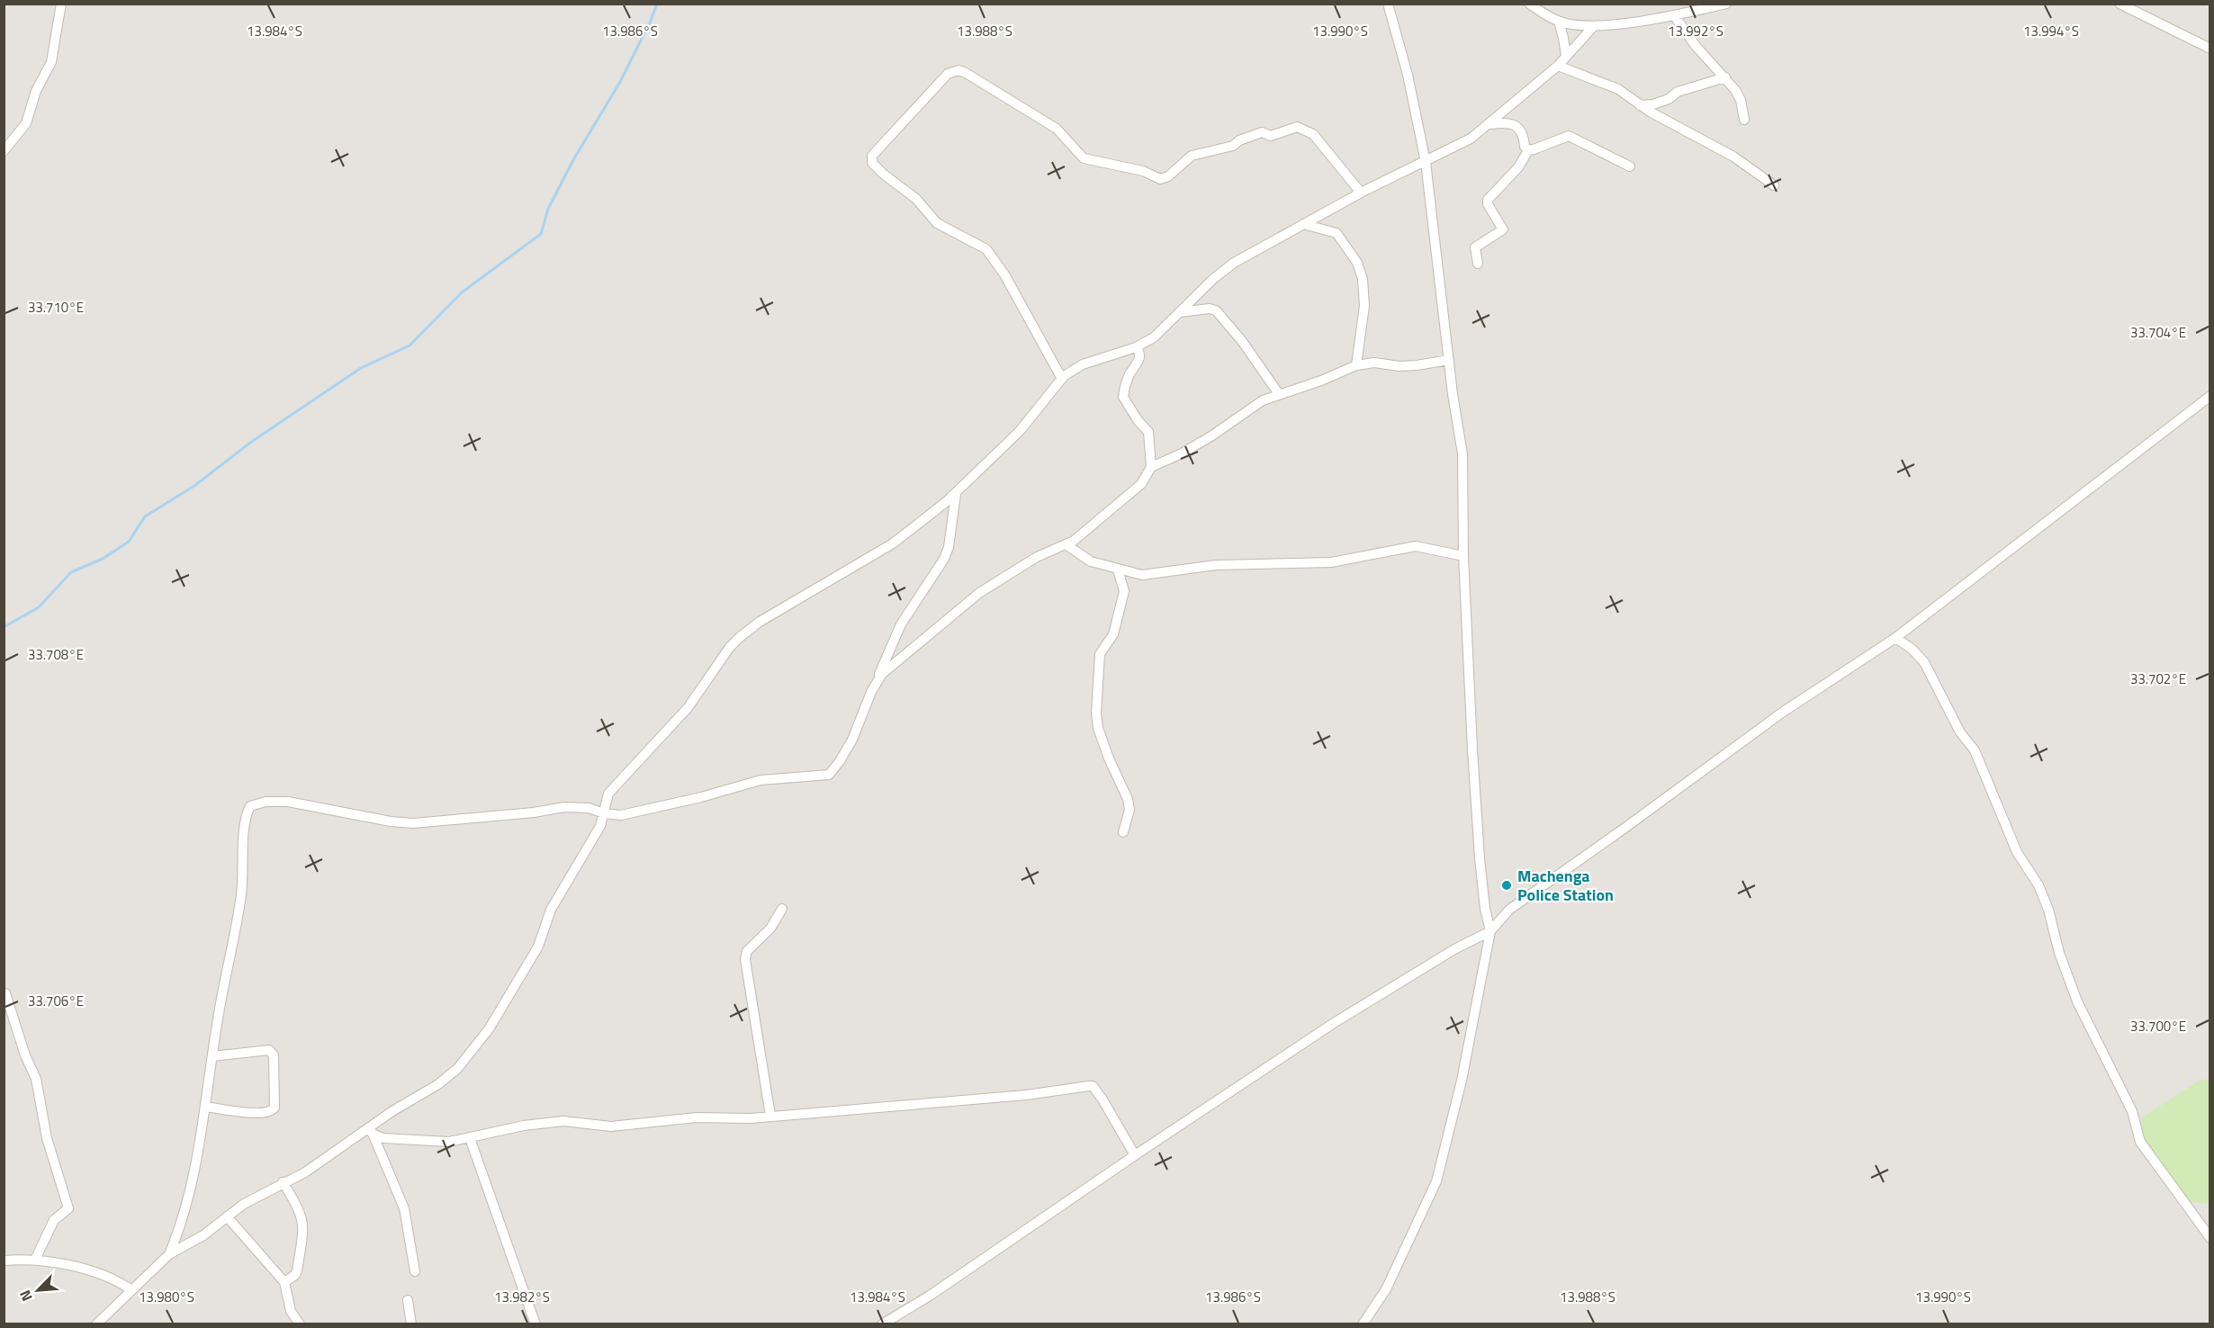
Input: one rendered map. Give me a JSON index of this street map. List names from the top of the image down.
{
  "places": ["Machenga Police Station"],
  "north": "bottom left",
  "coordinates": [
    "13.984°S",
    "13.986°S",
    "13.988°S",
    "13.990°S",
    "13.992°S",
    "13.994°S",
    "33.710°E",
    "33.704°E",
    "33.708°E",
    "33.702°E",
    "33.706°E",
    "33.700°E",
    "13.980°S",
    "13.982°S"
  ]
}
